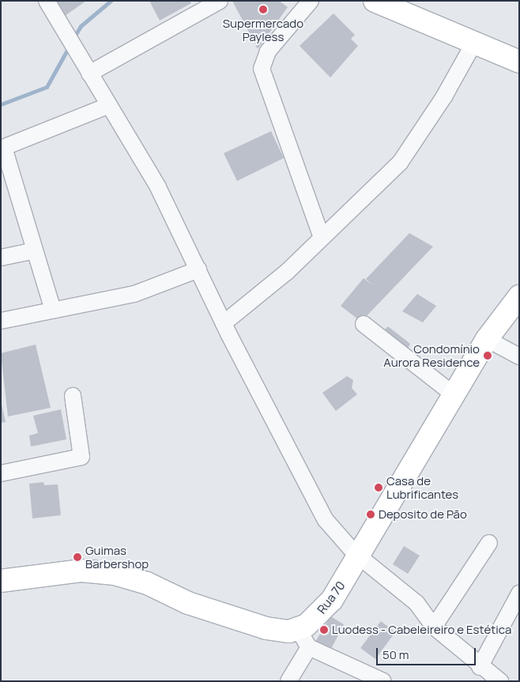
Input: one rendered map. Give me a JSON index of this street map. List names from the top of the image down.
{
  "streets": {
    "street": ["Rua 70"]
  },
  "places": [
    "Supermercado Payless",
    "Condomínio Aurora Residence",
    "Casa de Lubrificantes",
    "Deposito de Pão",
    "Guimas Barbershop",
    "Luodess - Cabeleireiro e Estética"
  ],
  "scale_bar": "50 m"
}
